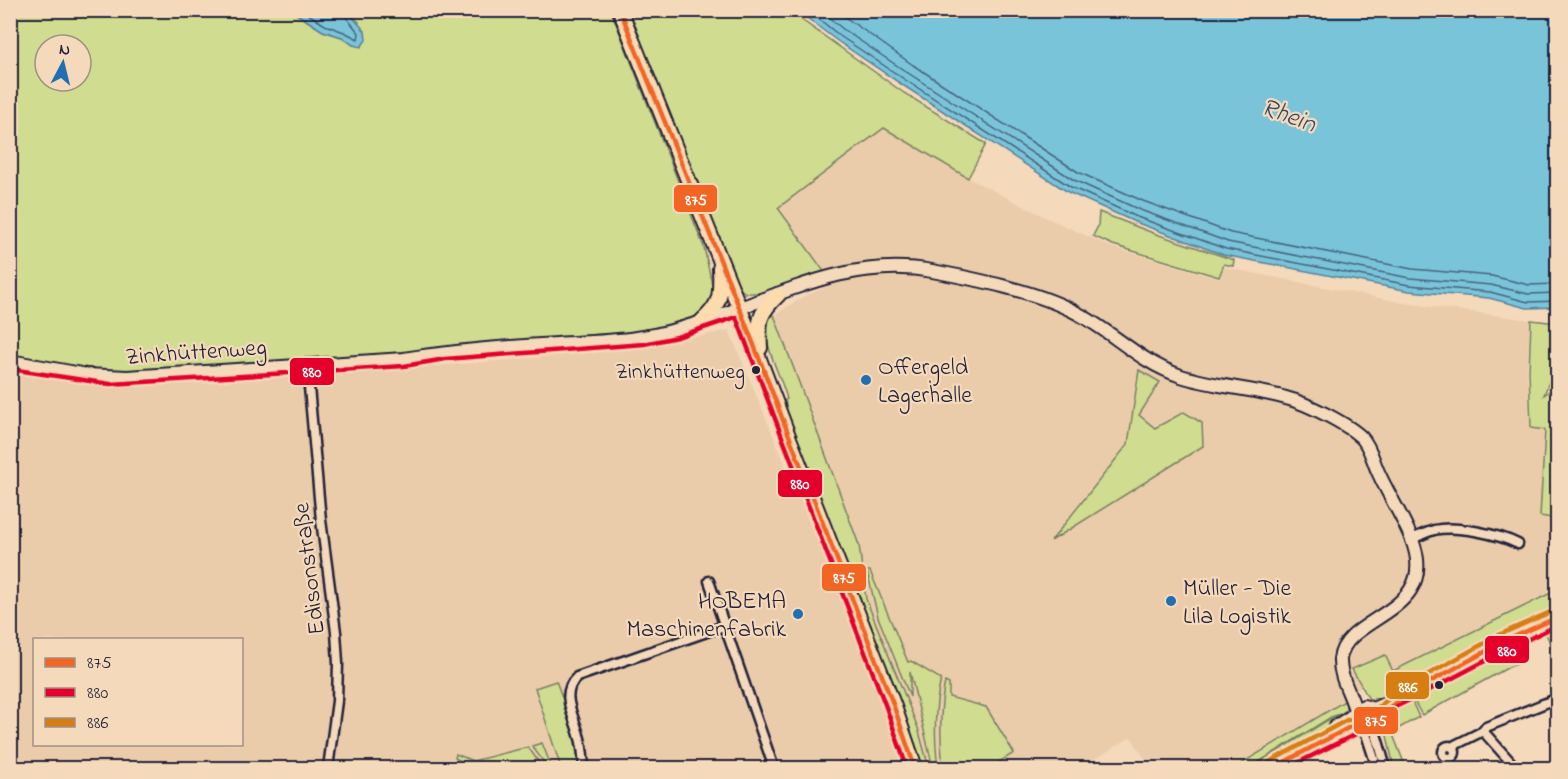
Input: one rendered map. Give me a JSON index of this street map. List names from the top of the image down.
{
  "streets": {
    "street": ["Zinkhüttenweg", "Edisonstraße"]
  },
  "crossings": [
    ["Zinkhüttenweg", "Edisonstraße"]
  ],
  "water": ["Rhein"],
  "places": [
    "Zinkhüttenweg",
    "Offergeld Lagerhalle",
    "Müller - Die Lila Logistik",
    "HOBEMA Maschinenfabrik"
  ],
  "lines": ["transit line 875", "transit line 880", "transit line 886"],
  "legend": ["875", "880", "886"],
  "north": "top"
}
